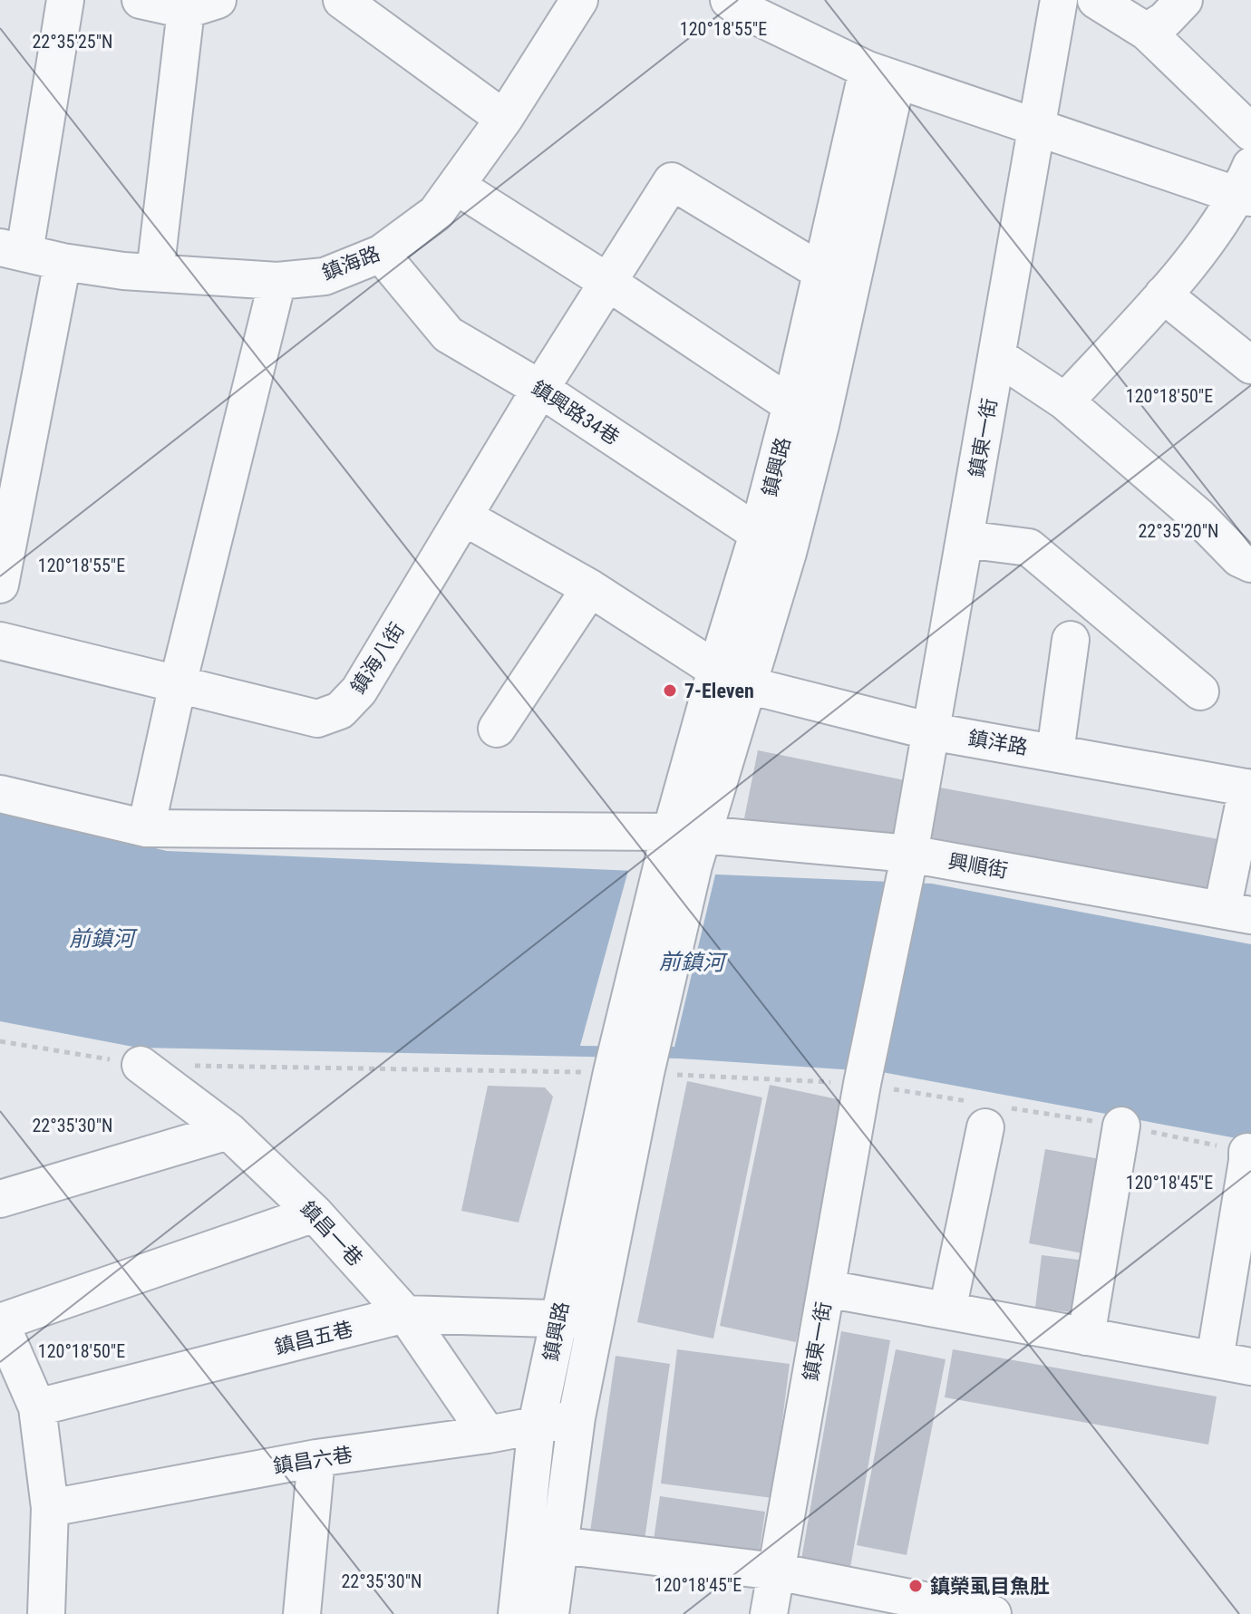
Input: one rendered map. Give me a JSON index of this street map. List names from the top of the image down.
{
  "streets": {
    "street": [
      "鎮海路",
      "鎮興路34巷",
      "鎮東一街",
      "鎮興路",
      "鎮海八街",
      "鎮洋路",
      "興順街",
      "鎮昌一巷",
      "鎮昌五巷",
      "鎮昌六巷"
    ]
  },
  "crossings": [
    ["鎮海路", "鎮興路34巷"],
    ["鎮興路34巷", "鎮興路"],
    ["鎮興路34巷", "鎮海八街"],
    ["鎮東一街", "鎮洋路"],
    ["鎮東一街", "興順街"],
    ["鎮興路", "鎮海八街"],
    ["鎮興路", "鎮洋路"],
    ["鎮興路", "興順街"],
    ["鎮興路", "鎮昌五巷"],
    ["鎮興路", "鎮昌六巷"],
    ["鎮海八街", "鎮洋路"],
    ["鎮昌一巷", "鎮昌五巷"],
    ["鎮昌一巷", "鎮昌六巷"]
  ],
  "water": ["前鎮河"],
  "places": ["7-Eleven", "鎮榮虱目魚肚"],
  "coordinates": [
    "120°18'55\"E",
    "22°35'25\"N",
    "120°18'50\"E",
    "22°35'20\"N",
    "22°35'30\"N",
    "120°18'45\"E"
  ]
}
